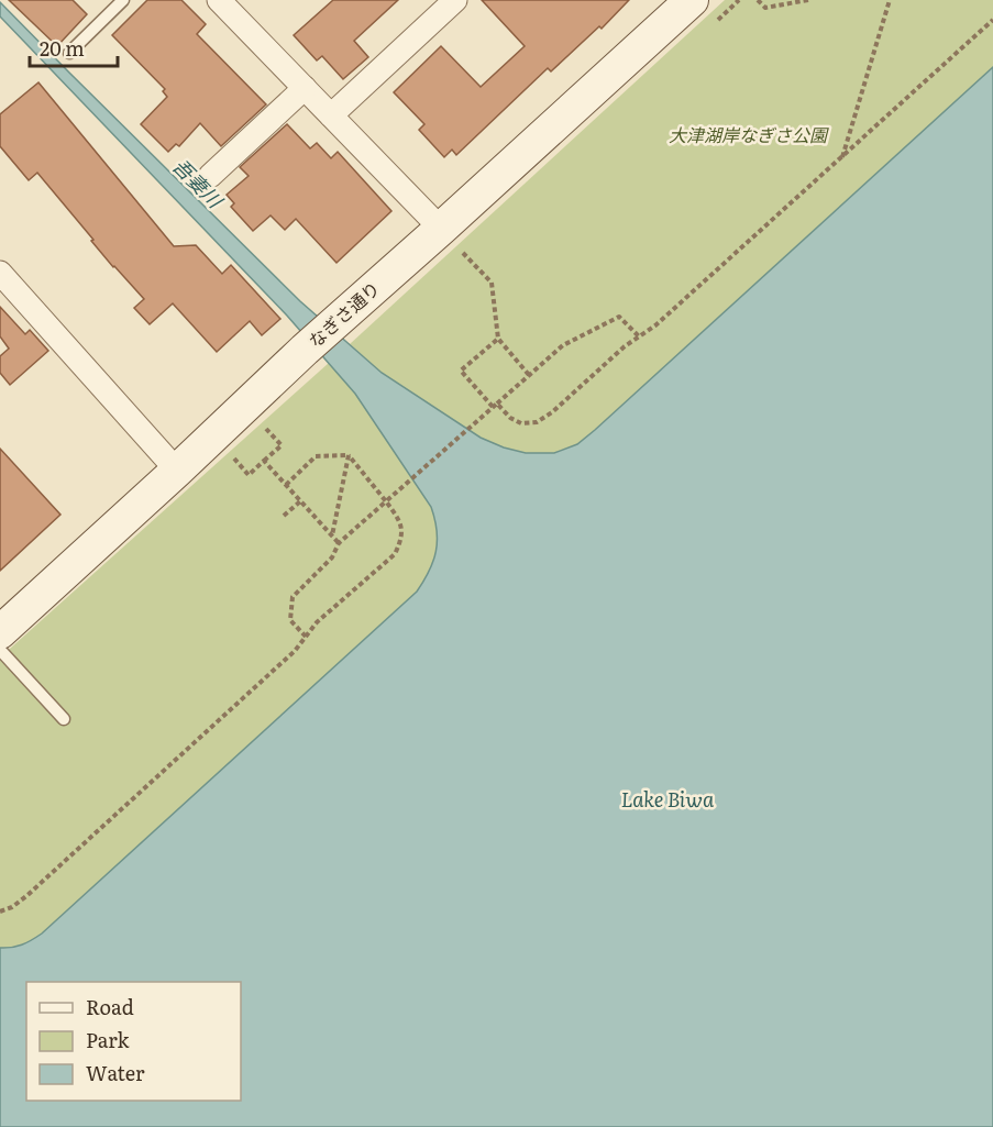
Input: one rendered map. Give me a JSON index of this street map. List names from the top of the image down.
{
  "streets": {
    "street": ["なぎさ通り"]
  },
  "water": ["吾妻川", "Lake Biwa"],
  "parks": ["大津湖岸なぎさ公園"],
  "legend": ["Road", "Park", "Water"],
  "scale_bar": "20 m"
}
